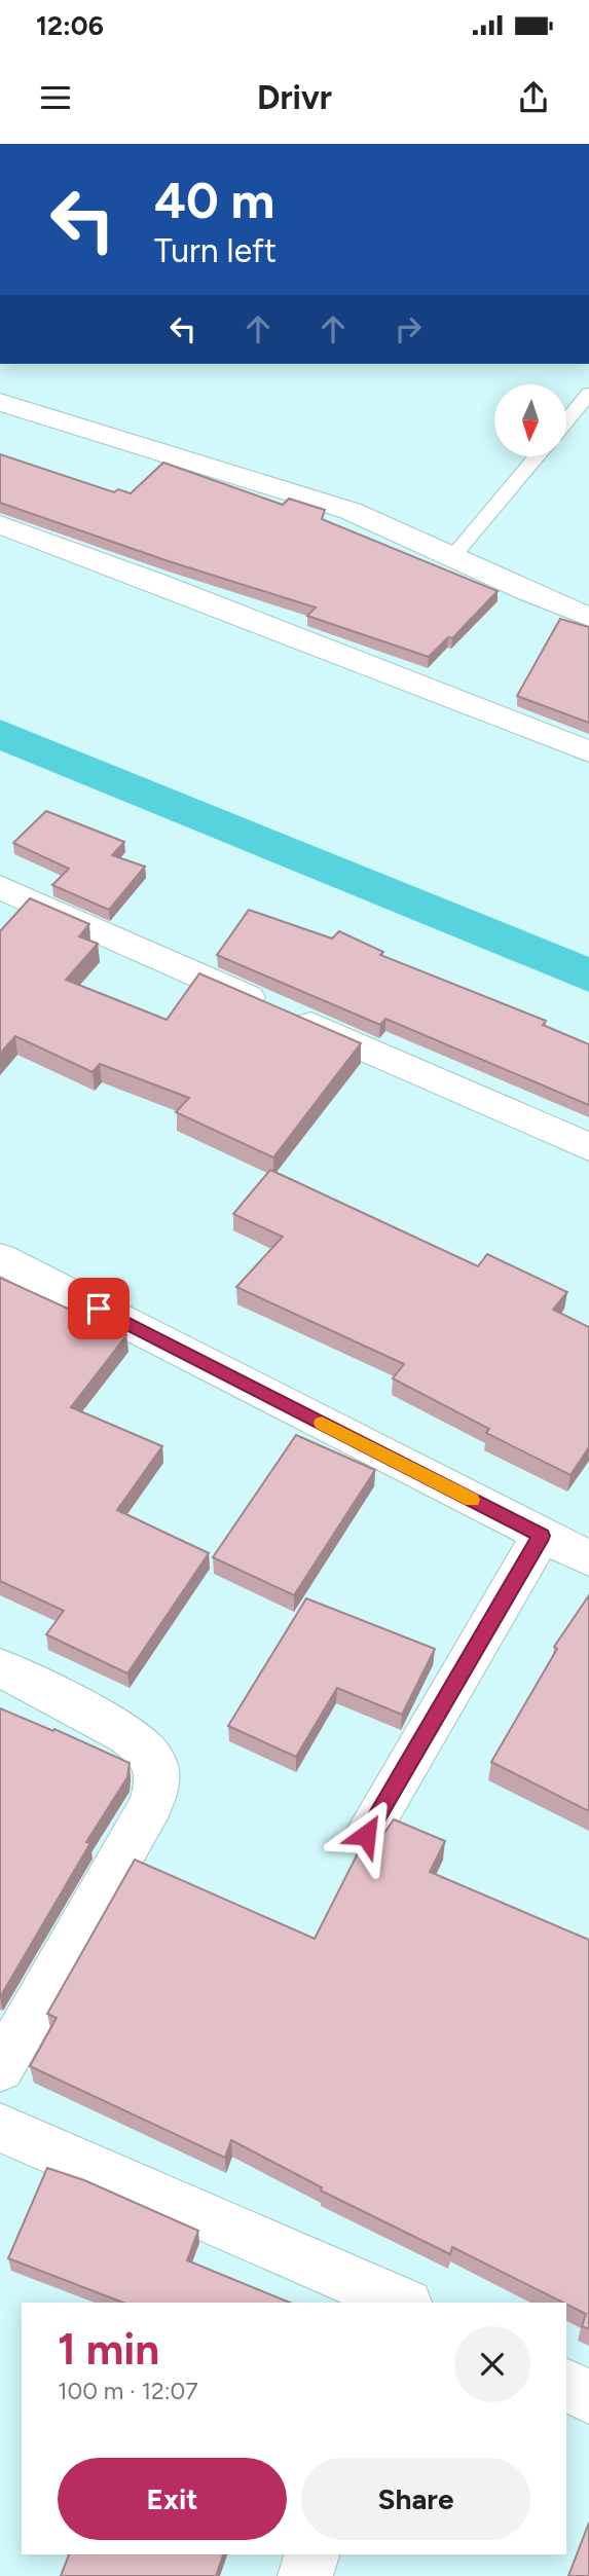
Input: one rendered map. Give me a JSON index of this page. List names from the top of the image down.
{
  "north": "bottom",
  "page": {
    "status": "12:06",
    "header": "Drivr",
    "turn": ["40 m", "Turn left"],
    "heading": ["1 min", "100 m · 12:07"],
    "buttons": ["Exit", "Share"]
  }
}
